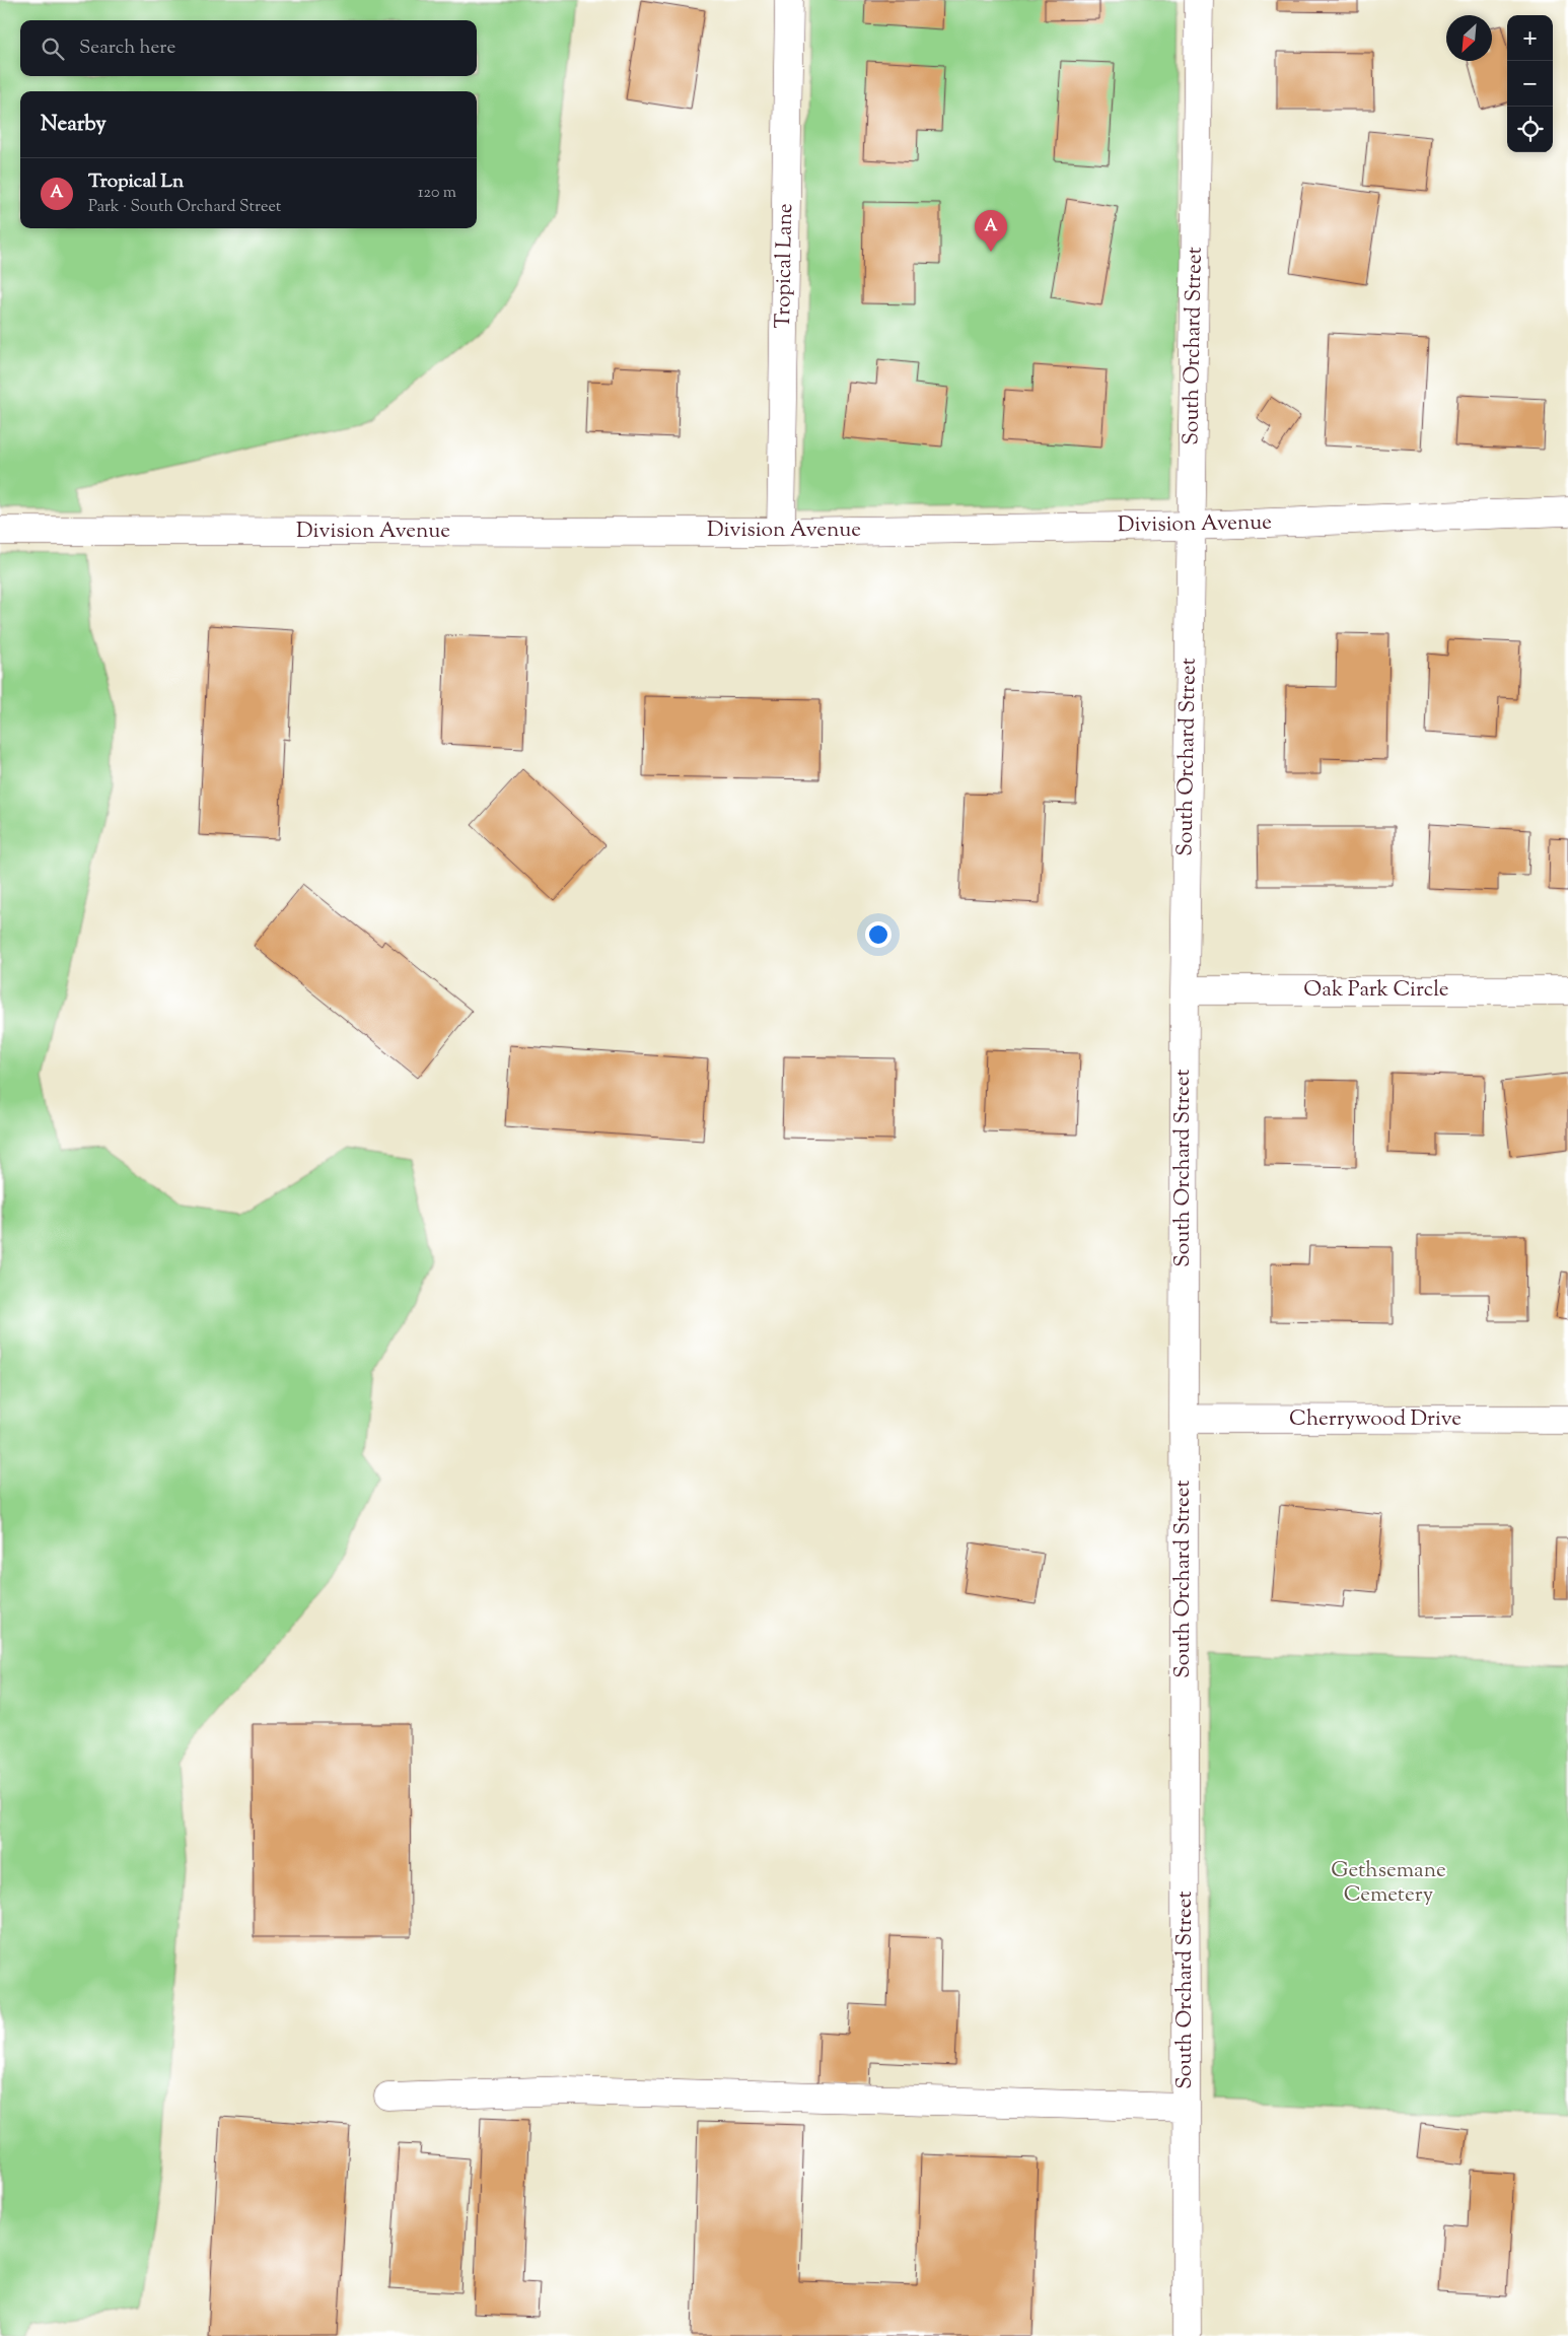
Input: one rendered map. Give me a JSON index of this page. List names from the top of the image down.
{
  "streets": {
    "street": [
      "Tropical Lane",
      "South Orchard Street",
      "Division Avenue",
      "Oak Park Circle",
      "Cherrywood Drive"
    ]
  },
  "crossings": [
    ["Tropical Lane", "Division Avenue"],
    ["South Orchard Street", "Division Avenue"],
    ["South Orchard Street", "Oak Park Circle"],
    ["South Orchard Street", "Cherrywood Drive"]
  ],
  "parks": ["Gethsemane Cemetery"],
  "north": "bottom left",
  "page": {
    "map_buttons": ["+", "−"],
    "search": "Search here",
    "heading": "Nearby",
    "list": [
      {
        "mark": "A",
        "name": "Tropical Ln",
        "note": "Park · South Orchard Street",
        "value": "120 m"
      }
    ],
    "pins": "A"
  }
}
